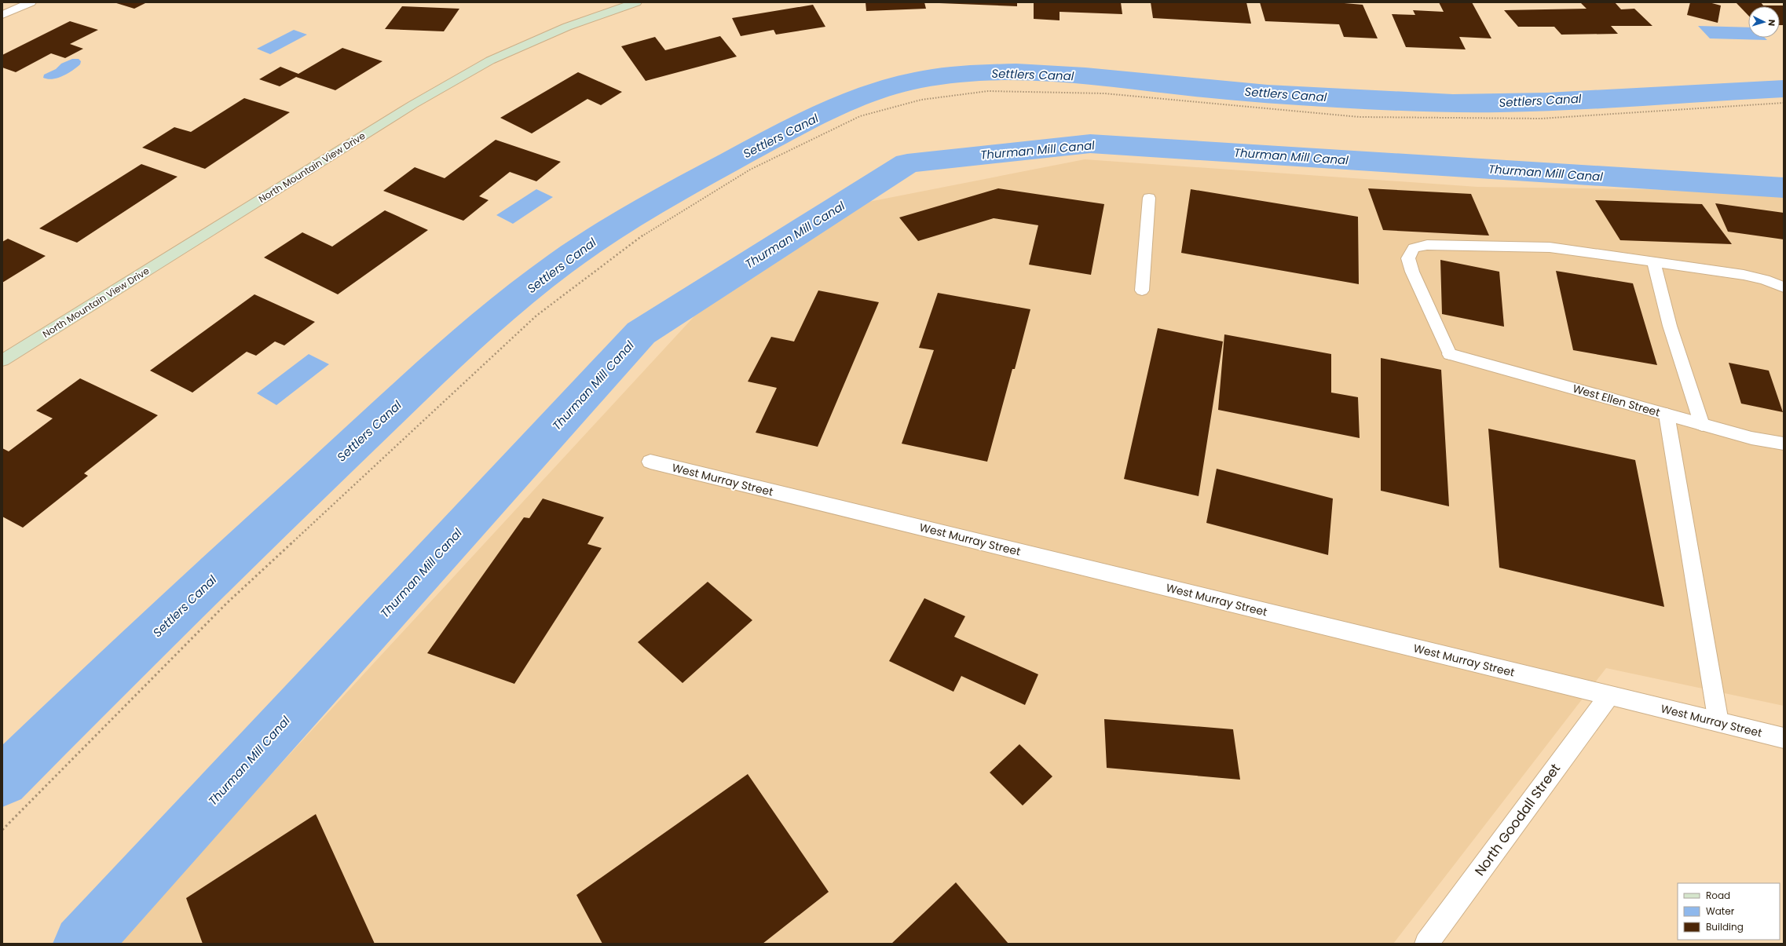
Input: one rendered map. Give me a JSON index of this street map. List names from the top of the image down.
{
  "streets": {
    "street": [
      "North Mountain View Drive",
      "West Ellen Street",
      "West Murray Street",
      "North Goodall Street"
    ]
  },
  "crossings": [
    ["West Murray Street", "North Goodall Street"]
  ],
  "water": ["Settlers Canal", "Thurman Mill Canal"],
  "legend": ["Road", "Water", "Building"],
  "north": "right"
}
